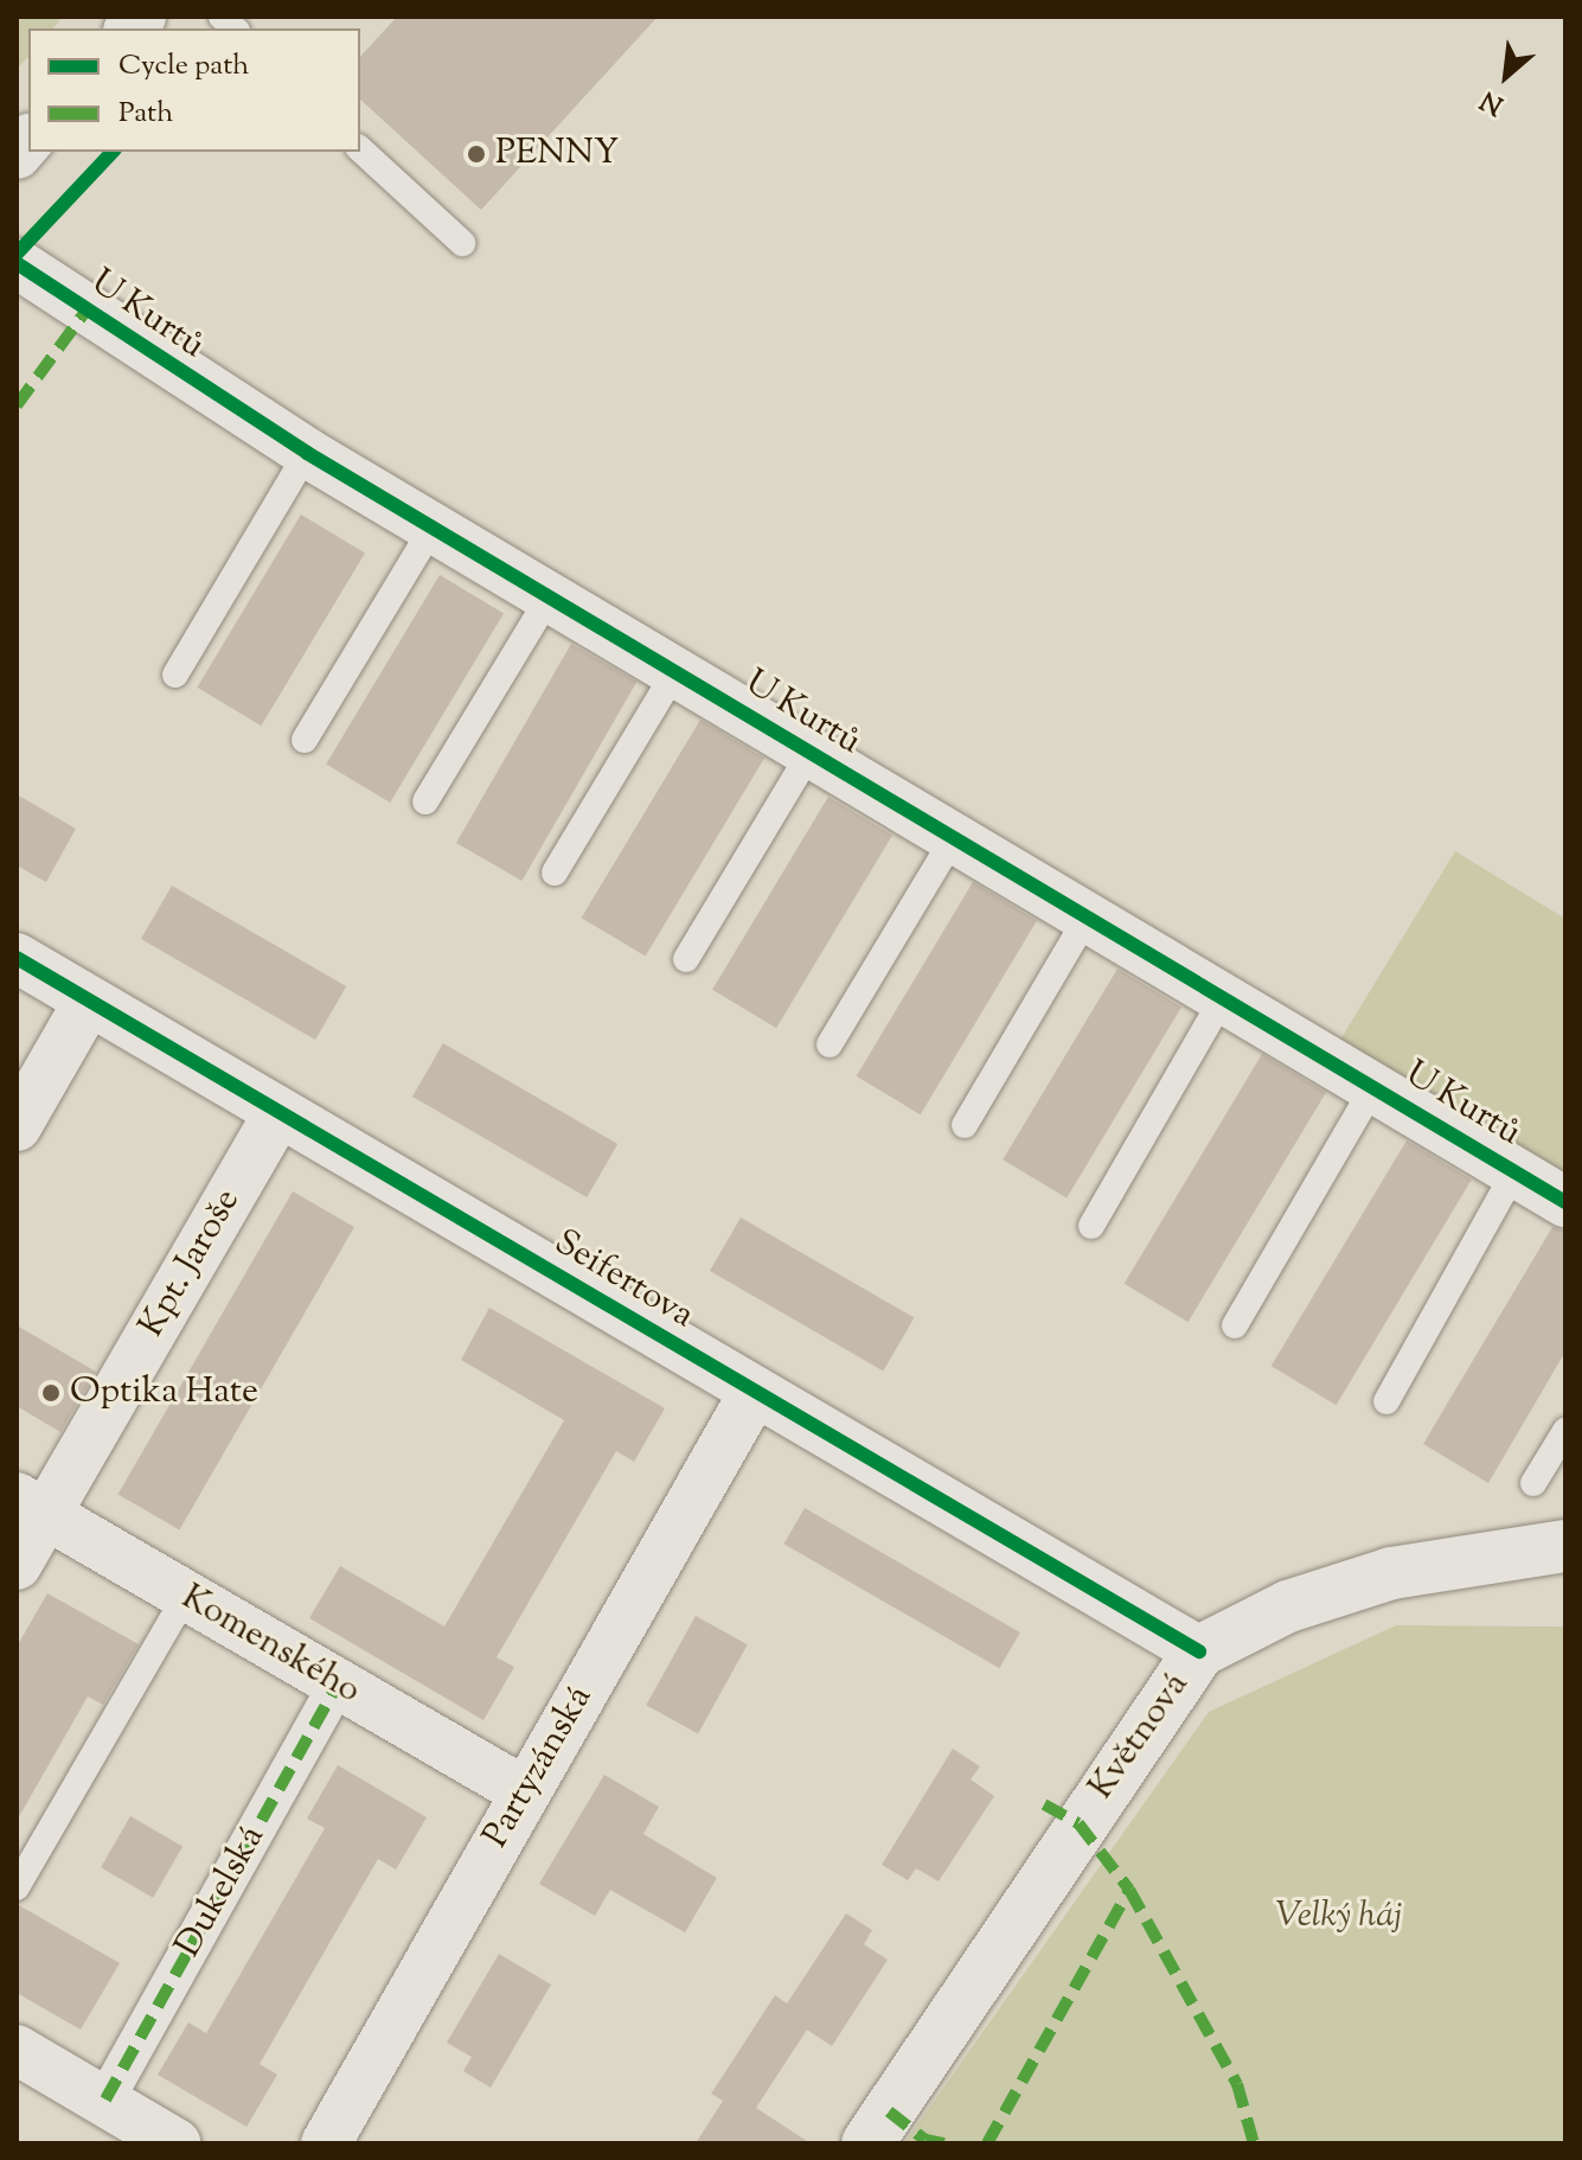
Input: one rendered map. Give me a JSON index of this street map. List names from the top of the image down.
{
  "streets": {
    "street": [
      "U Kurtů",
      "Kpt. Jaroše",
      "Seifertova",
      "Komenského",
      "Květnová",
      "Partyzánská",
      "Dukelská"
    ]
  },
  "crossings": [
    ["Kpt. Jaroše", "Seifertova"],
    ["Kpt. Jaroše", "Komenského"],
    ["Seifertova", "Květnová"],
    ["Seifertova", "Partyzánská"],
    ["Komenského", "Partyzánská"],
    ["Komenského", "Dukelská"]
  ],
  "parks": ["Velký háj"],
  "places": ["PENNY", "Optika Hate"],
  "legend": ["Cycle path", "Path"],
  "north": "bottom left"
}
